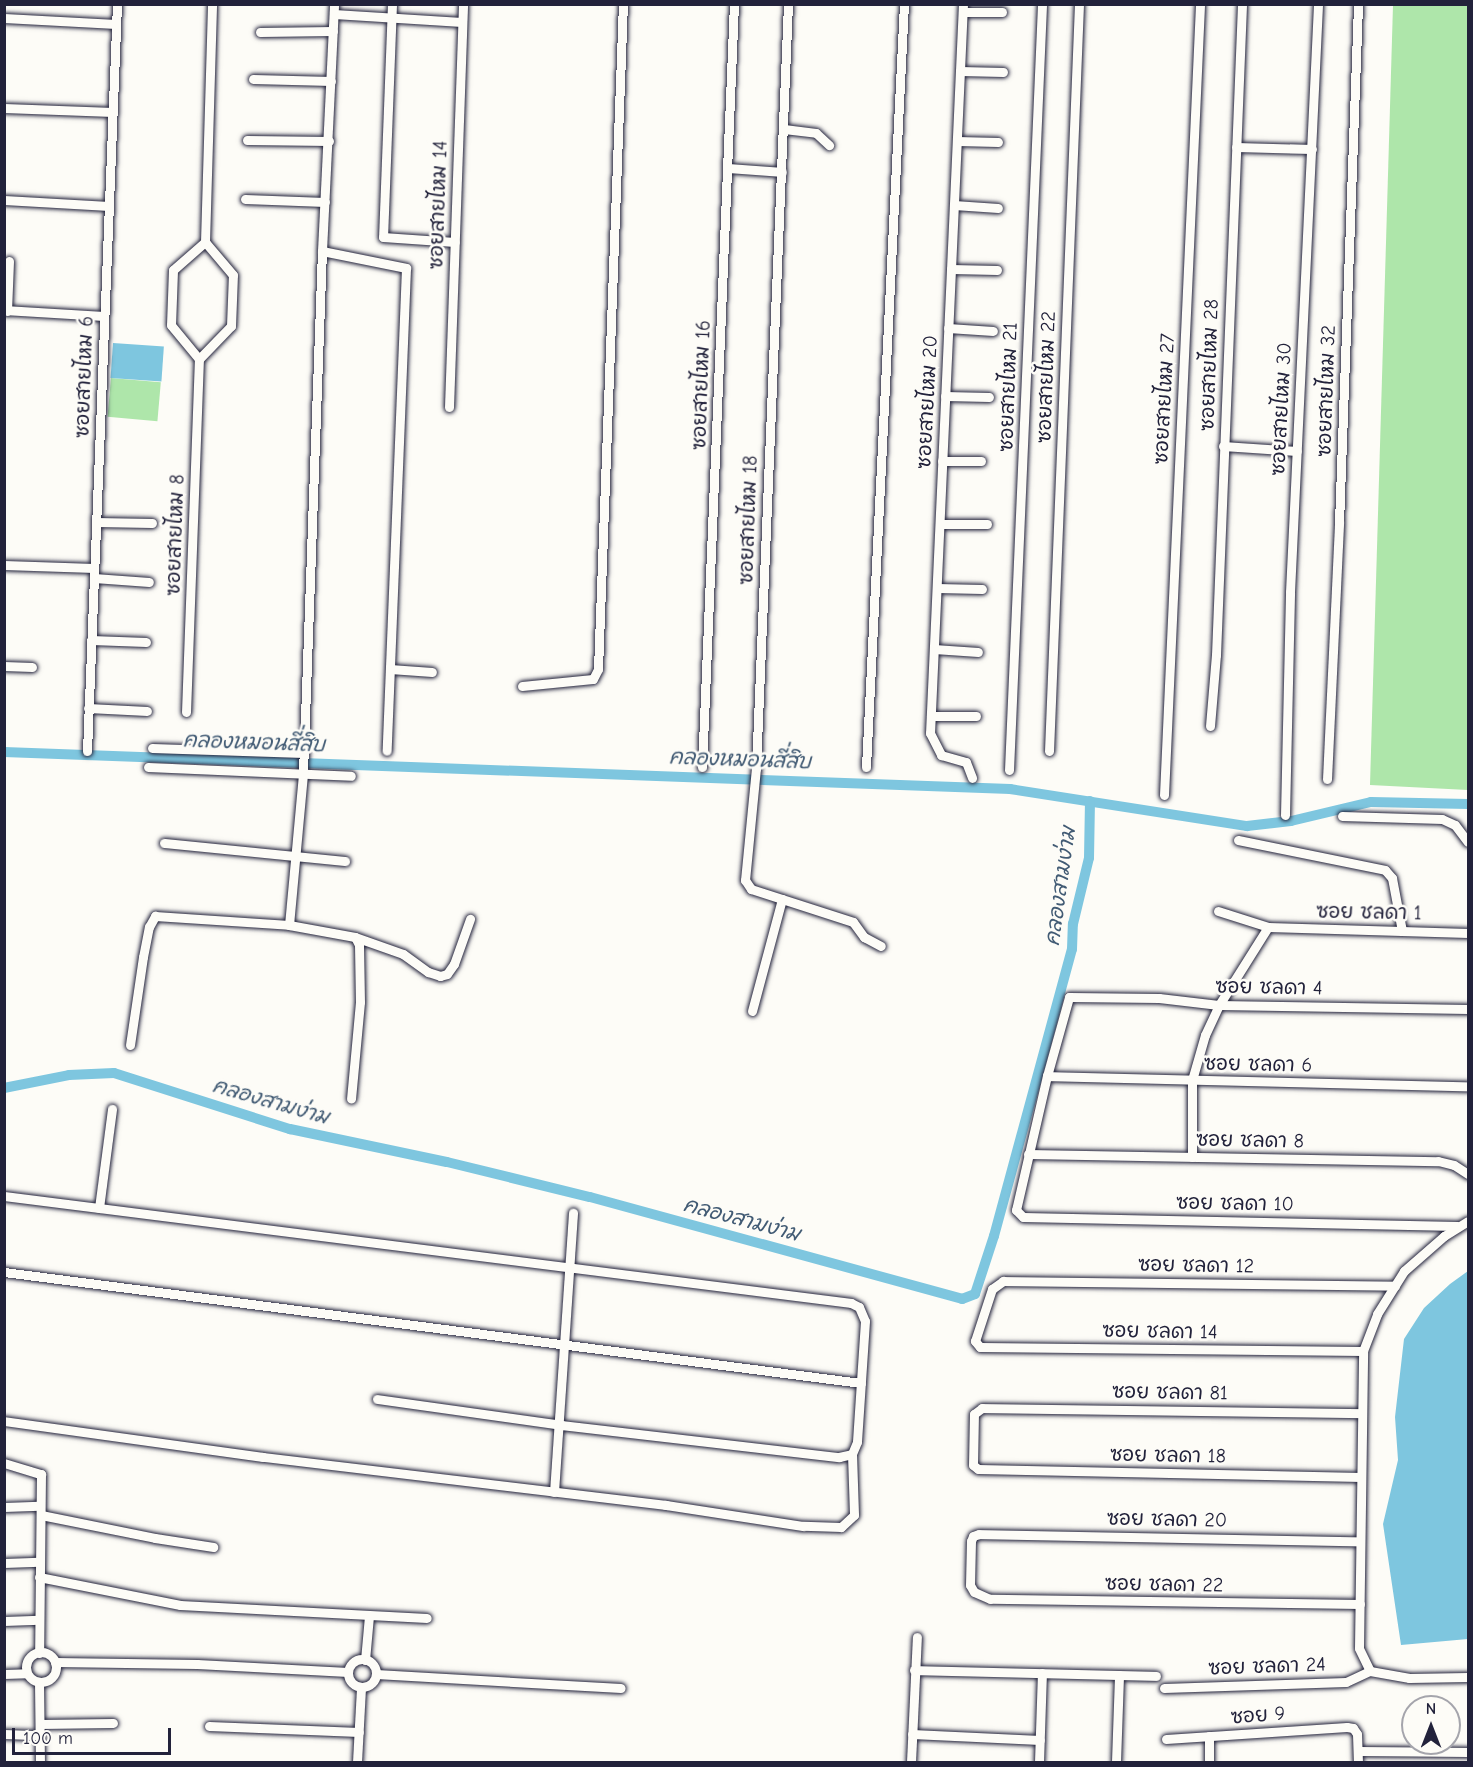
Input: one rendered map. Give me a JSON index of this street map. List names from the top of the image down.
{
  "streets": {
    "street": [
      "ซอยสายไหม 14",
      "ซอยสายไหม 28",
      "ซอยสายไหม 6",
      "ซอยสายไหม 22",
      "ซอยสายไหม 16",
      "ซอยสายไหม 21",
      "ซอยสายไหม 32",
      "ซอยสายไหม 27",
      "ซอยสายไหม 20",
      "ซอยสายไหม 30",
      "ซอยสายไหม 18",
      "ซอยสายไหม 8",
      "ซอย ชลดา 1",
      "ซอย ชลดา 4",
      "ซอย ชลดา 6",
      "ซอย ชลดา 8",
      "ซอย ชลดา 10",
      "ซอย ชลดา 12",
      "ซอย ชลดา 14",
      "ซอย ชลดา 81",
      "ซอย ชลดา 18",
      "ซอย ชลดา 20",
      "ซอย ชลดา 22",
      "ซอย ชลดา 24",
      "ซอย 9"
    ]
  },
  "crossings": [
    ["ซอย ชลดา 4", "ซอย ชลดา 6"],
    ["ซอย ชลดา 8", "ซอย ชลดา 10"],
    ["ซอย ชลดา 12", "ซอย ชลดา 14"],
    ["ซอย ชลดา 81", "ซอย ชลดา 18"],
    ["ซอย ชลดา 20", "ซอย ชลดา 22"]
  ],
  "water": ["คลองหมอนสี่สิบ", "คลองสามง่าม"],
  "scale_bar": "100 m",
  "north": "top"
}
